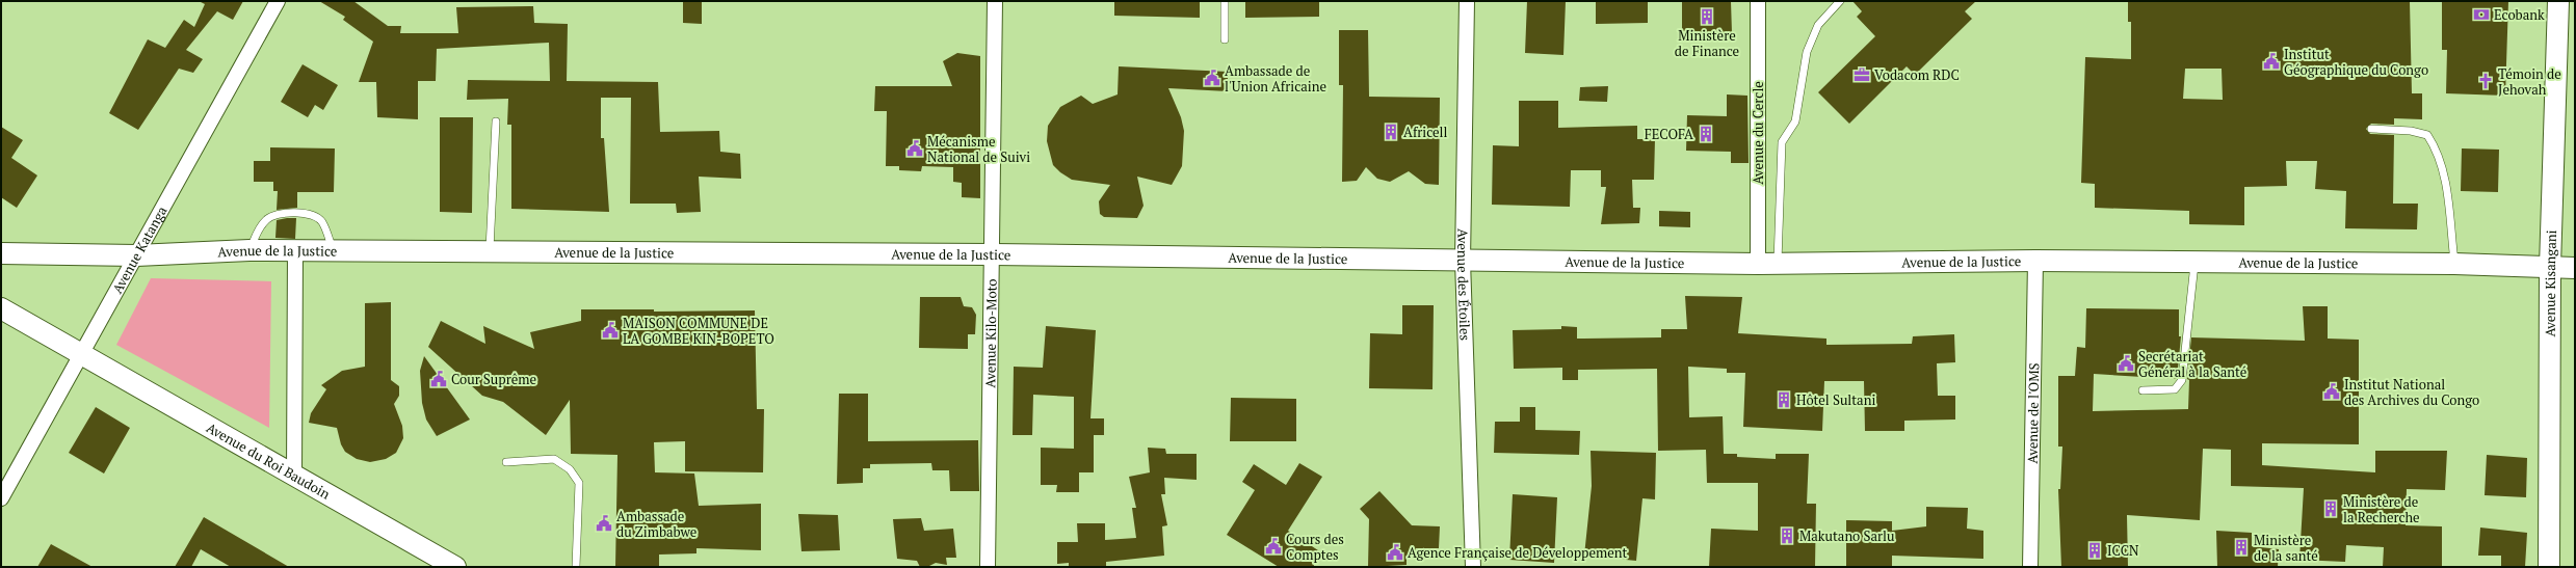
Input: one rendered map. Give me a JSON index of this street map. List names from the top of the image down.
{
  "streets": {
    "main road": ["Avenue de la Justice", "Avenue Kisangani", "Avenue du Roi Baudoin"],
    "street": [
      "Avenue du Cercle",
      "Avenue Katanga",
      "Avenue des Étoiles",
      "Avenue Kilo-Moto",
      "Avenue de l'OMS"
    ]
  },
  "crossings": [
    ["Avenue du Cercle", "Avenue de la Justice"],
    ["Avenue Katanga", "Avenue de la Justice"],
    ["Avenue Katanga", "Avenue du Roi Baudoin"],
    ["Avenue de la Justice", "Avenue Kisangani"],
    ["Avenue de la Justice", "Avenue des Étoiles"],
    ["Avenue de la Justice", "Avenue Kilo-Moto"],
    ["Avenue de la Justice", "Avenue de l'OMS"]
  ],
  "places": {
    "bank": ["Ecobank"],
    "building": [
      "Ministère de Finance",
      "Africell",
      "FECOFA",
      "Hôtel Sultani",
      "Ministère de la Recherche",
      "Makutano Sarlu",
      "Ministère de la santé",
      "ICCN"
    ],
    "public building": [
      "Institut Géographique du Congo",
      "Ambassade de l'Union Africaine",
      "Mécanisme National de Suivi",
      "MAISON COMMUNE DE LA GOMBE KIN-BOPETO",
      "Secrétariat Général à la Santé",
      "Cour Suprême",
      "Institut National des Archives du Congo",
      "Ambassade du Zimbabwe",
      "Cours des Comptes",
      "Agence Française de Développement"
    ],
    "office": ["Vodacom RDC"],
    "church": ["Témoin de Jehovah"]
  }
}
